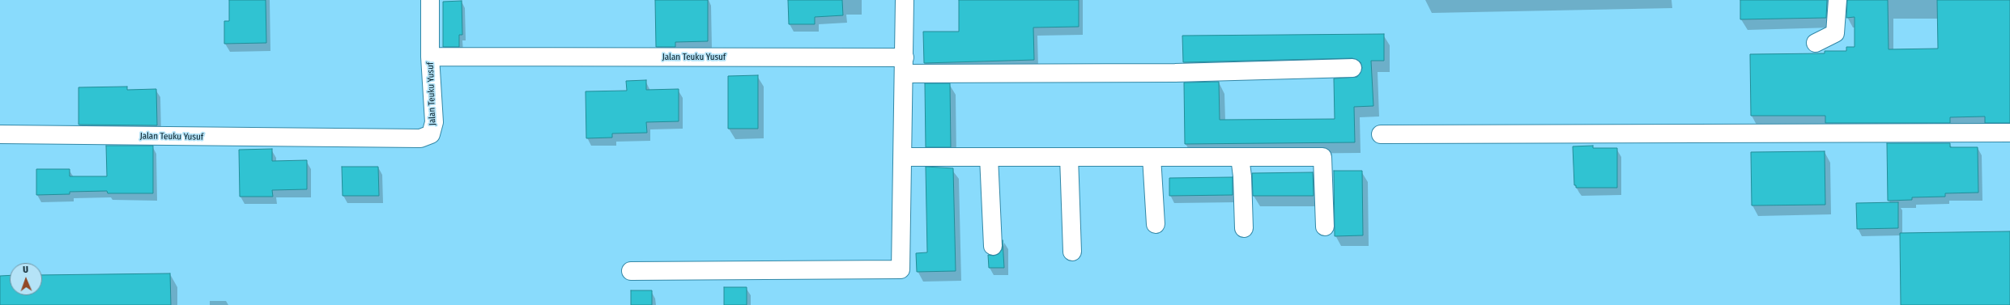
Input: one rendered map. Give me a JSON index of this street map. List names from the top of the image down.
{
  "streets": {
    "street": ["Jalan Teuku Yusuf"]
  },
  "north": "top"
}
